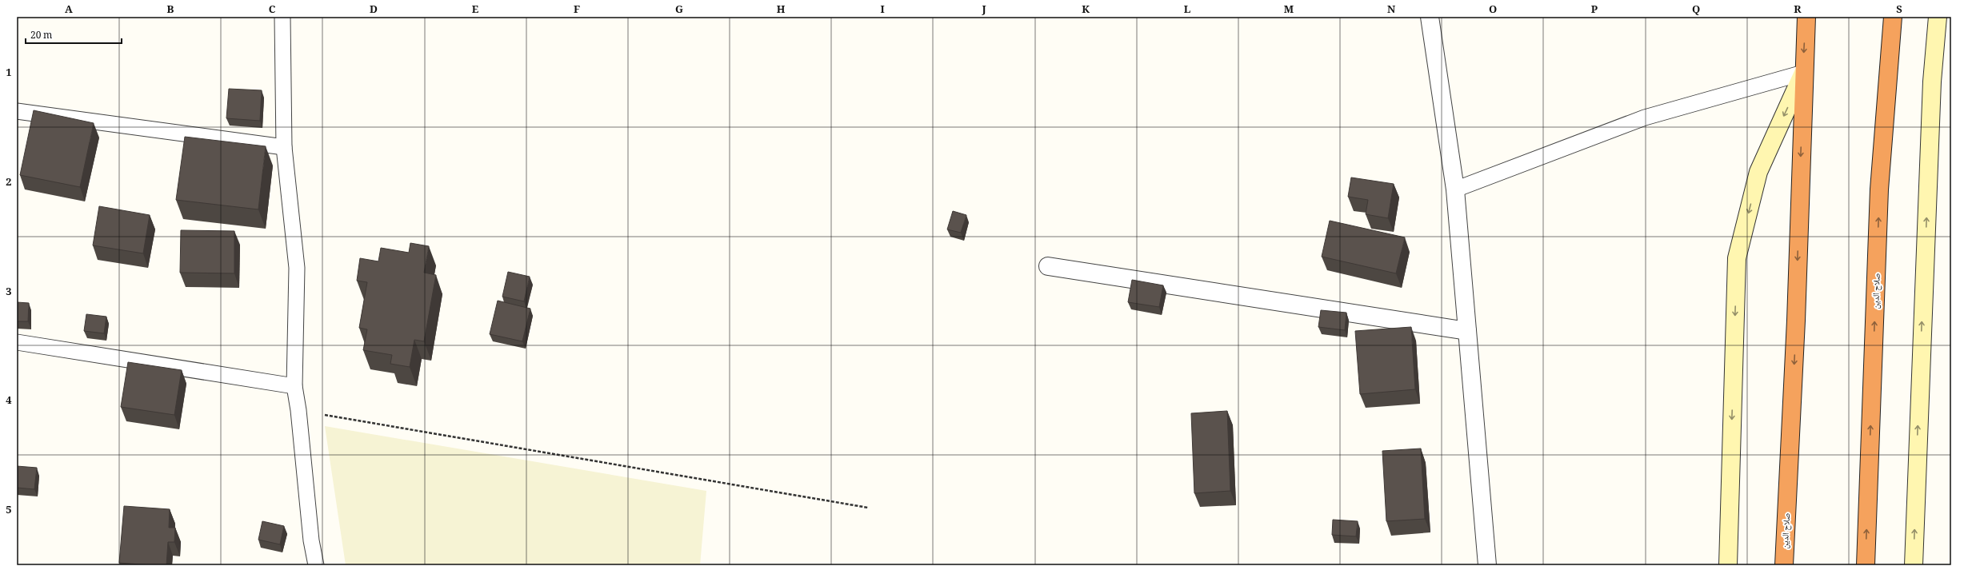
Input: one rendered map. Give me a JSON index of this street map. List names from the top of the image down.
{
  "streets": {
    "highway": ["صلاح الدين"]
  },
  "scale_bar": "20 m",
  "grid": {
    "columns": [
      "A",
      "B",
      "C",
      "D",
      "E",
      "F",
      "G",
      "H",
      "I",
      "J",
      "K",
      "L",
      "M",
      "N",
      "O",
      "P",
      "Q",
      "R",
      "S"
    ],
    "rows": [
      "1",
      "2",
      "3",
      "4",
      "5"
    ]
  }
}
